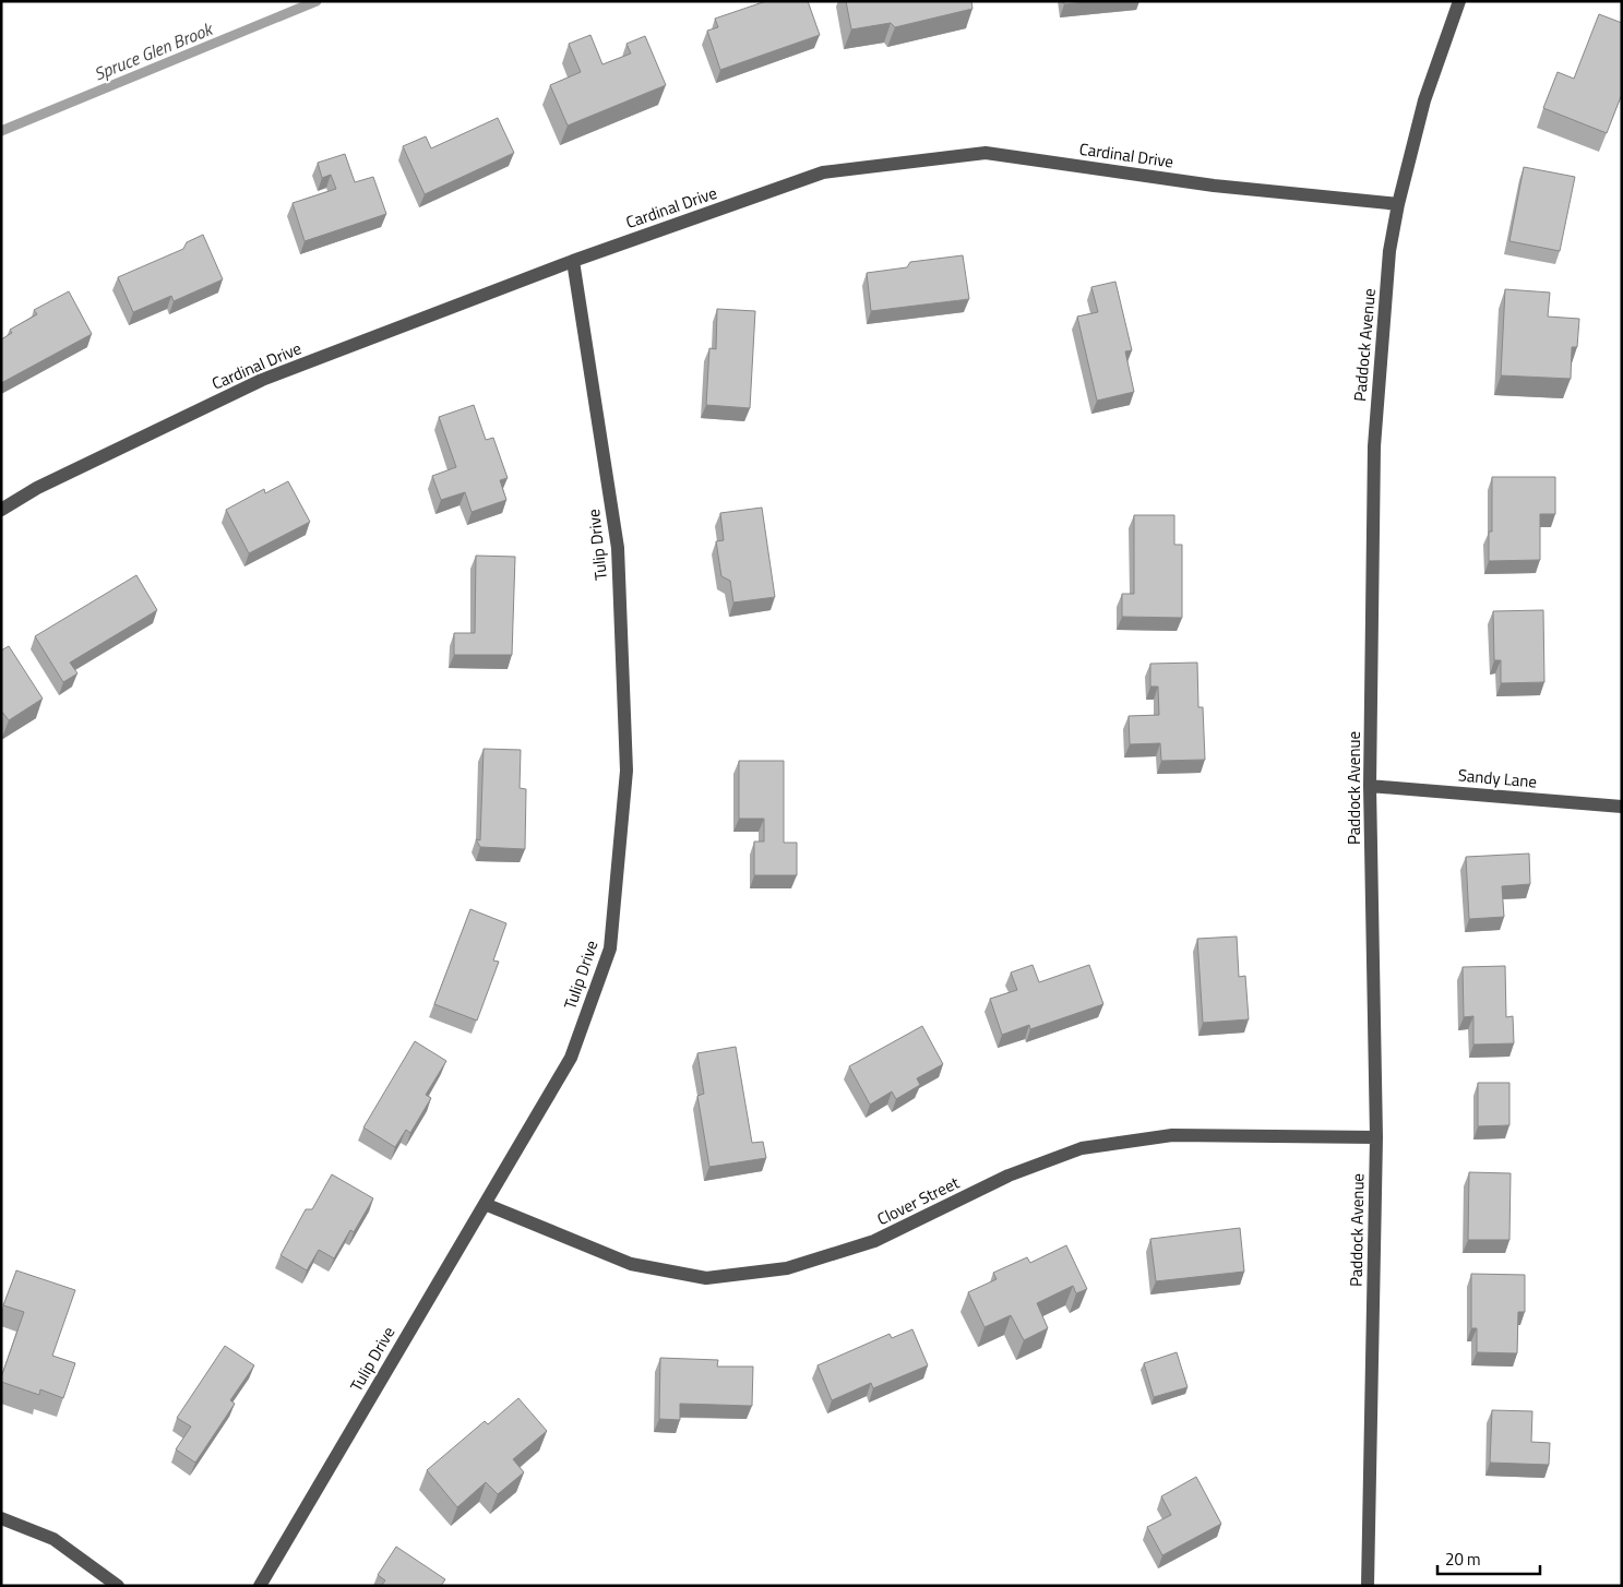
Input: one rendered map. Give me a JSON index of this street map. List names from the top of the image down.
{
  "streets": {
    "street": [
      "Cardinal Drive",
      "Paddock Avenue",
      "Tulip Drive",
      "Sandy Lane",
      "Clover Street"
    ]
  },
  "crossings": [
    ["Cardinal Drive", "Paddock Avenue"],
    ["Cardinal Drive", "Tulip Drive"],
    ["Paddock Avenue", "Sandy Lane"],
    ["Paddock Avenue", "Clover Street"],
    ["Tulip Drive", "Clover Street"]
  ],
  "water": ["Spruce Glen Brook"],
  "scale_bar": "20 m"
}
